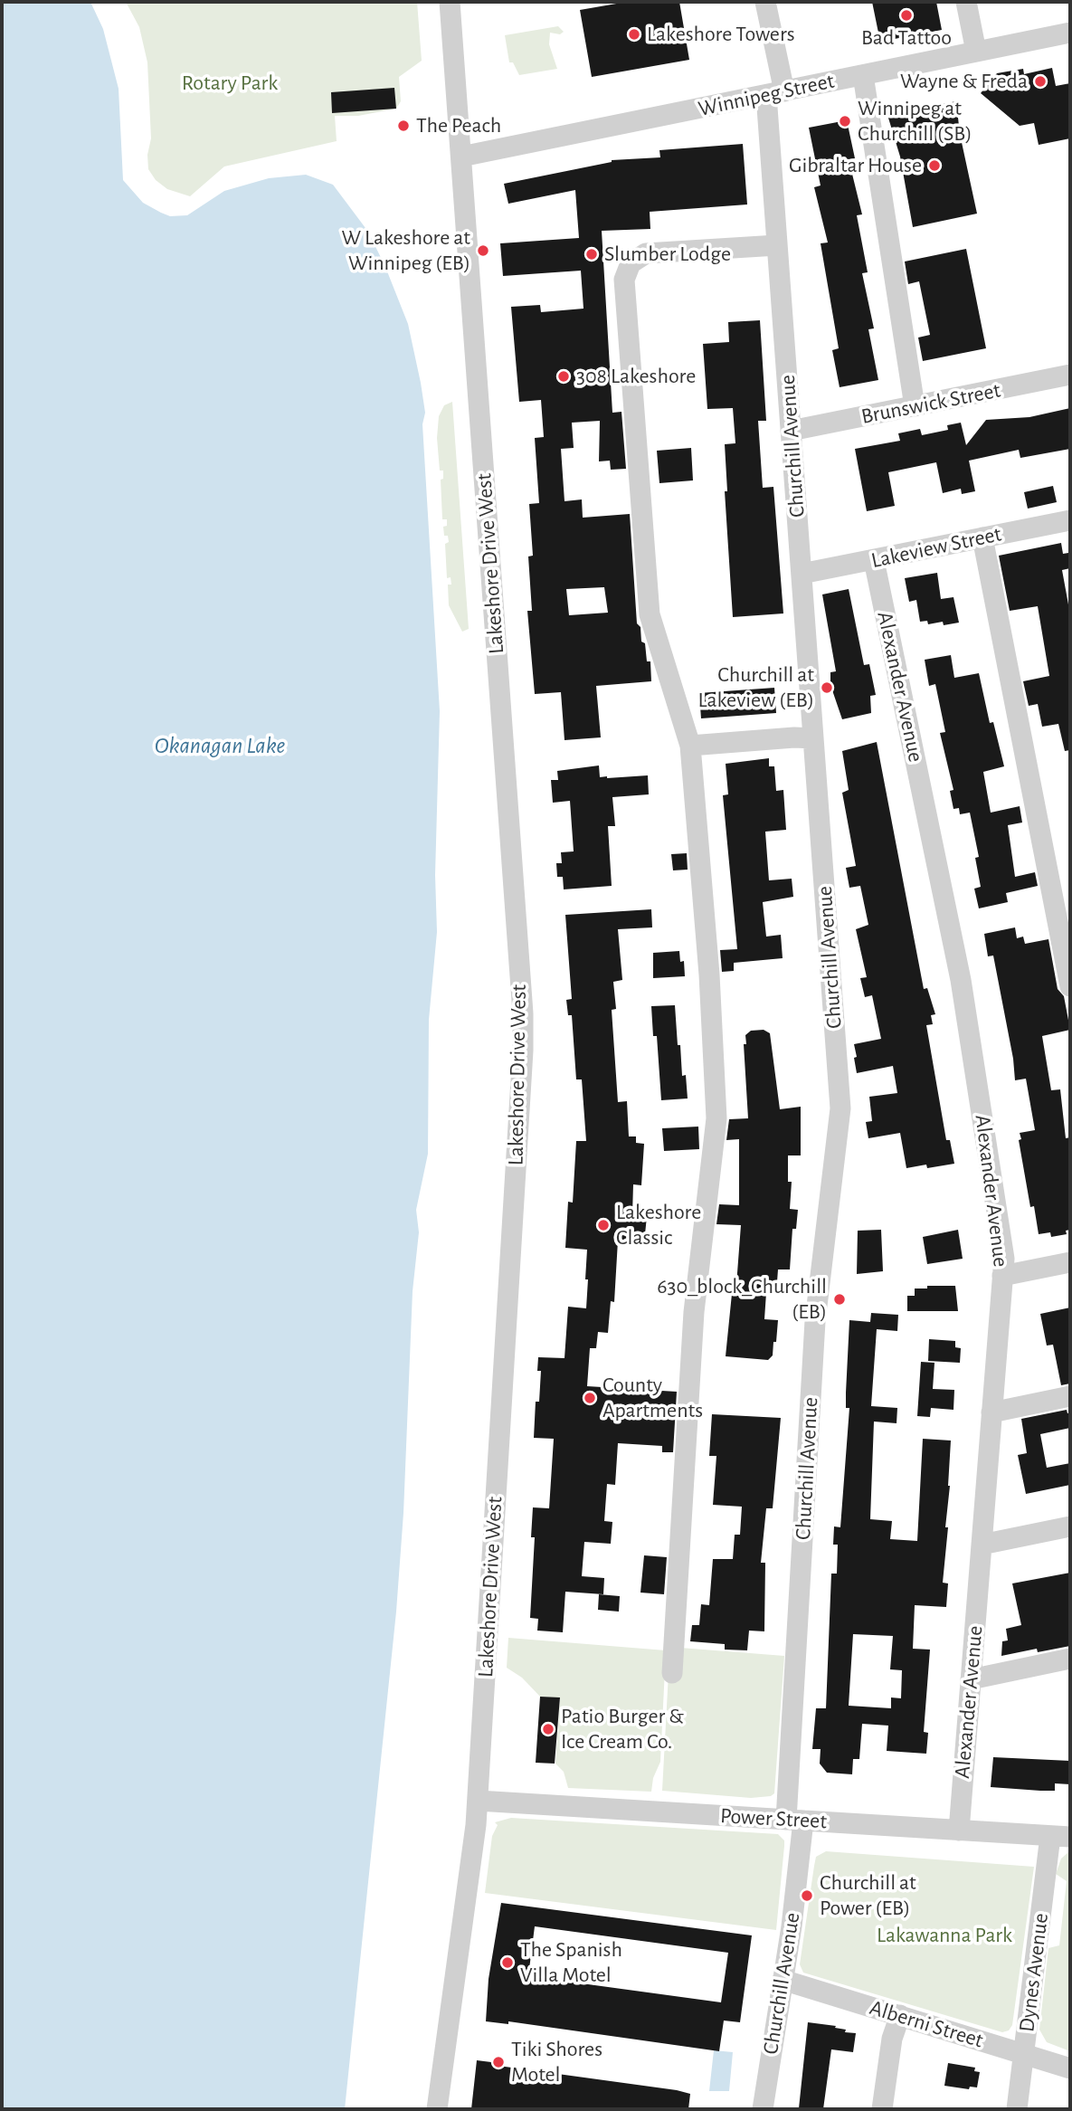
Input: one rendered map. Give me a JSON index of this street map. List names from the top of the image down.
{
  "streets": {
    "street": [
      "Winnipeg Street",
      "Brunswick Street",
      "Churchill Avenue",
      "Lakeview Street",
      "Lakeshore Drive West",
      "Alexander Avenue",
      "Power Street",
      "Dynes Avenue",
      "Alberni Street"
    ]
  },
  "crossings": [
    ["Winnipeg Street", "Churchill Avenue"],
    ["Winnipeg Street", "Lakeshore Drive West"],
    ["Brunswick Street", "Churchill Avenue"],
    ["Churchill Avenue", "Lakeview Street"],
    ["Churchill Avenue", "Power Street"],
    ["Churchill Avenue", "Alberni Street"],
    ["Lakeview Street", "Alexander Avenue"],
    ["Lakeshore Drive West", "Power Street"],
    ["Alexander Avenue", "Power Street"],
    ["Power Street", "Dynes Avenue"],
    ["Dynes Avenue", "Alberni Street"]
  ],
  "water": ["Okanagan Lake"],
  "parks": ["Rotary Park", "Lakawanna Park"],
  "places": [
    "Bad Tattoo",
    "Lakeshore Towers",
    "Wayne & Freda",
    "Winnipeg at Churchill (SB)",
    "The Peach",
    "Gibraltar House",
    "W Lakeshore at Winnipeg (EB)",
    "Slumber Lodge",
    "308 Lakeshore",
    "Churchill at Lakeview (EB)",
    "Lakeshore Classic",
    "630_block_Churchill (EB)",
    "County Apartments",
    "Patio Burger & Ice Cream Co.",
    "Churchill at Power (EB)",
    "The Spanish Villa Motel",
    "Tiki Shores Motel"
  ]
}
